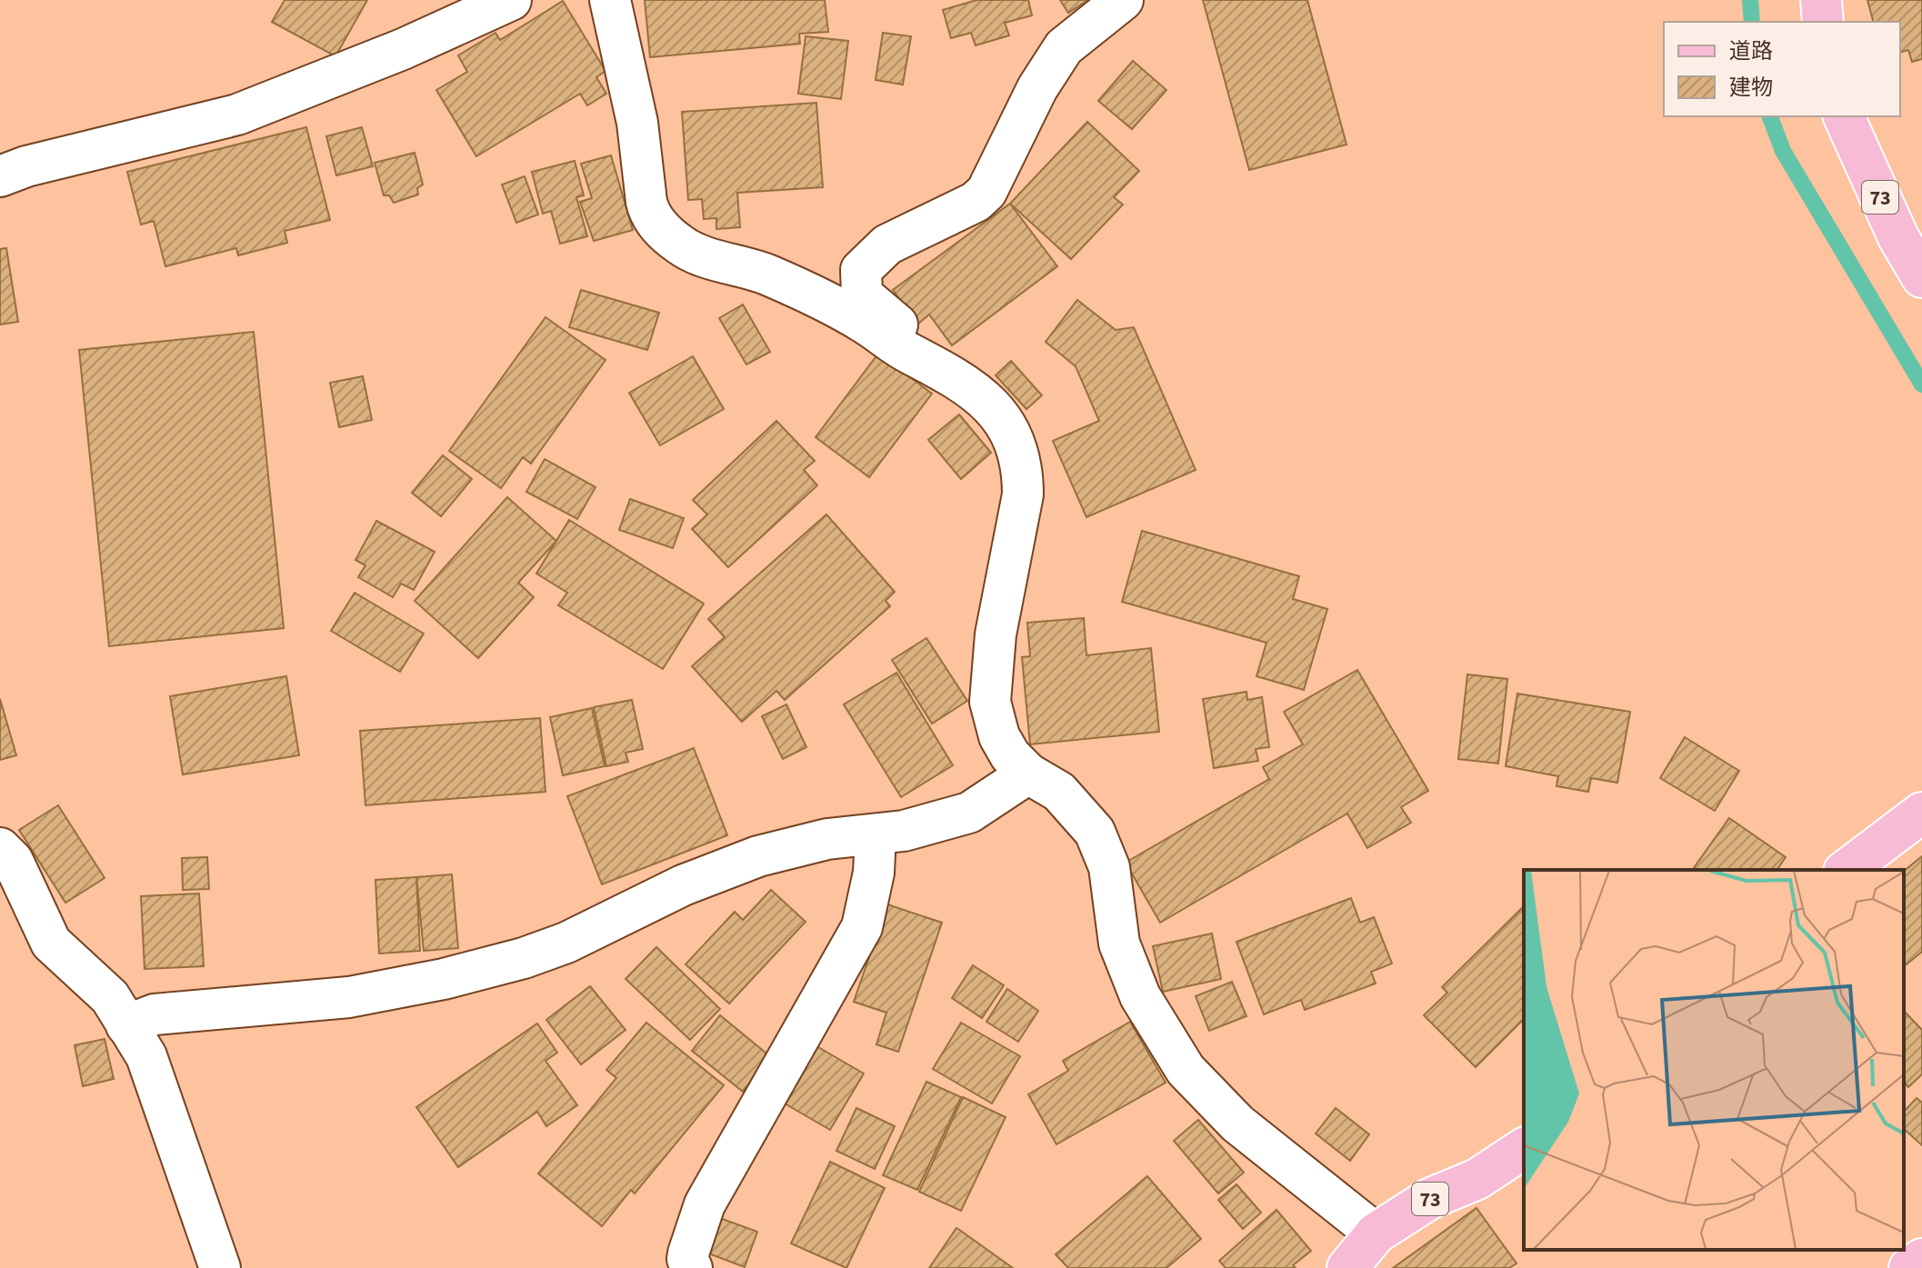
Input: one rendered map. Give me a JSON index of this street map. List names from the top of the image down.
{
  "streets": {
    "main road": ["73"]
  },
  "legend": ["道路", "建物"]
}
